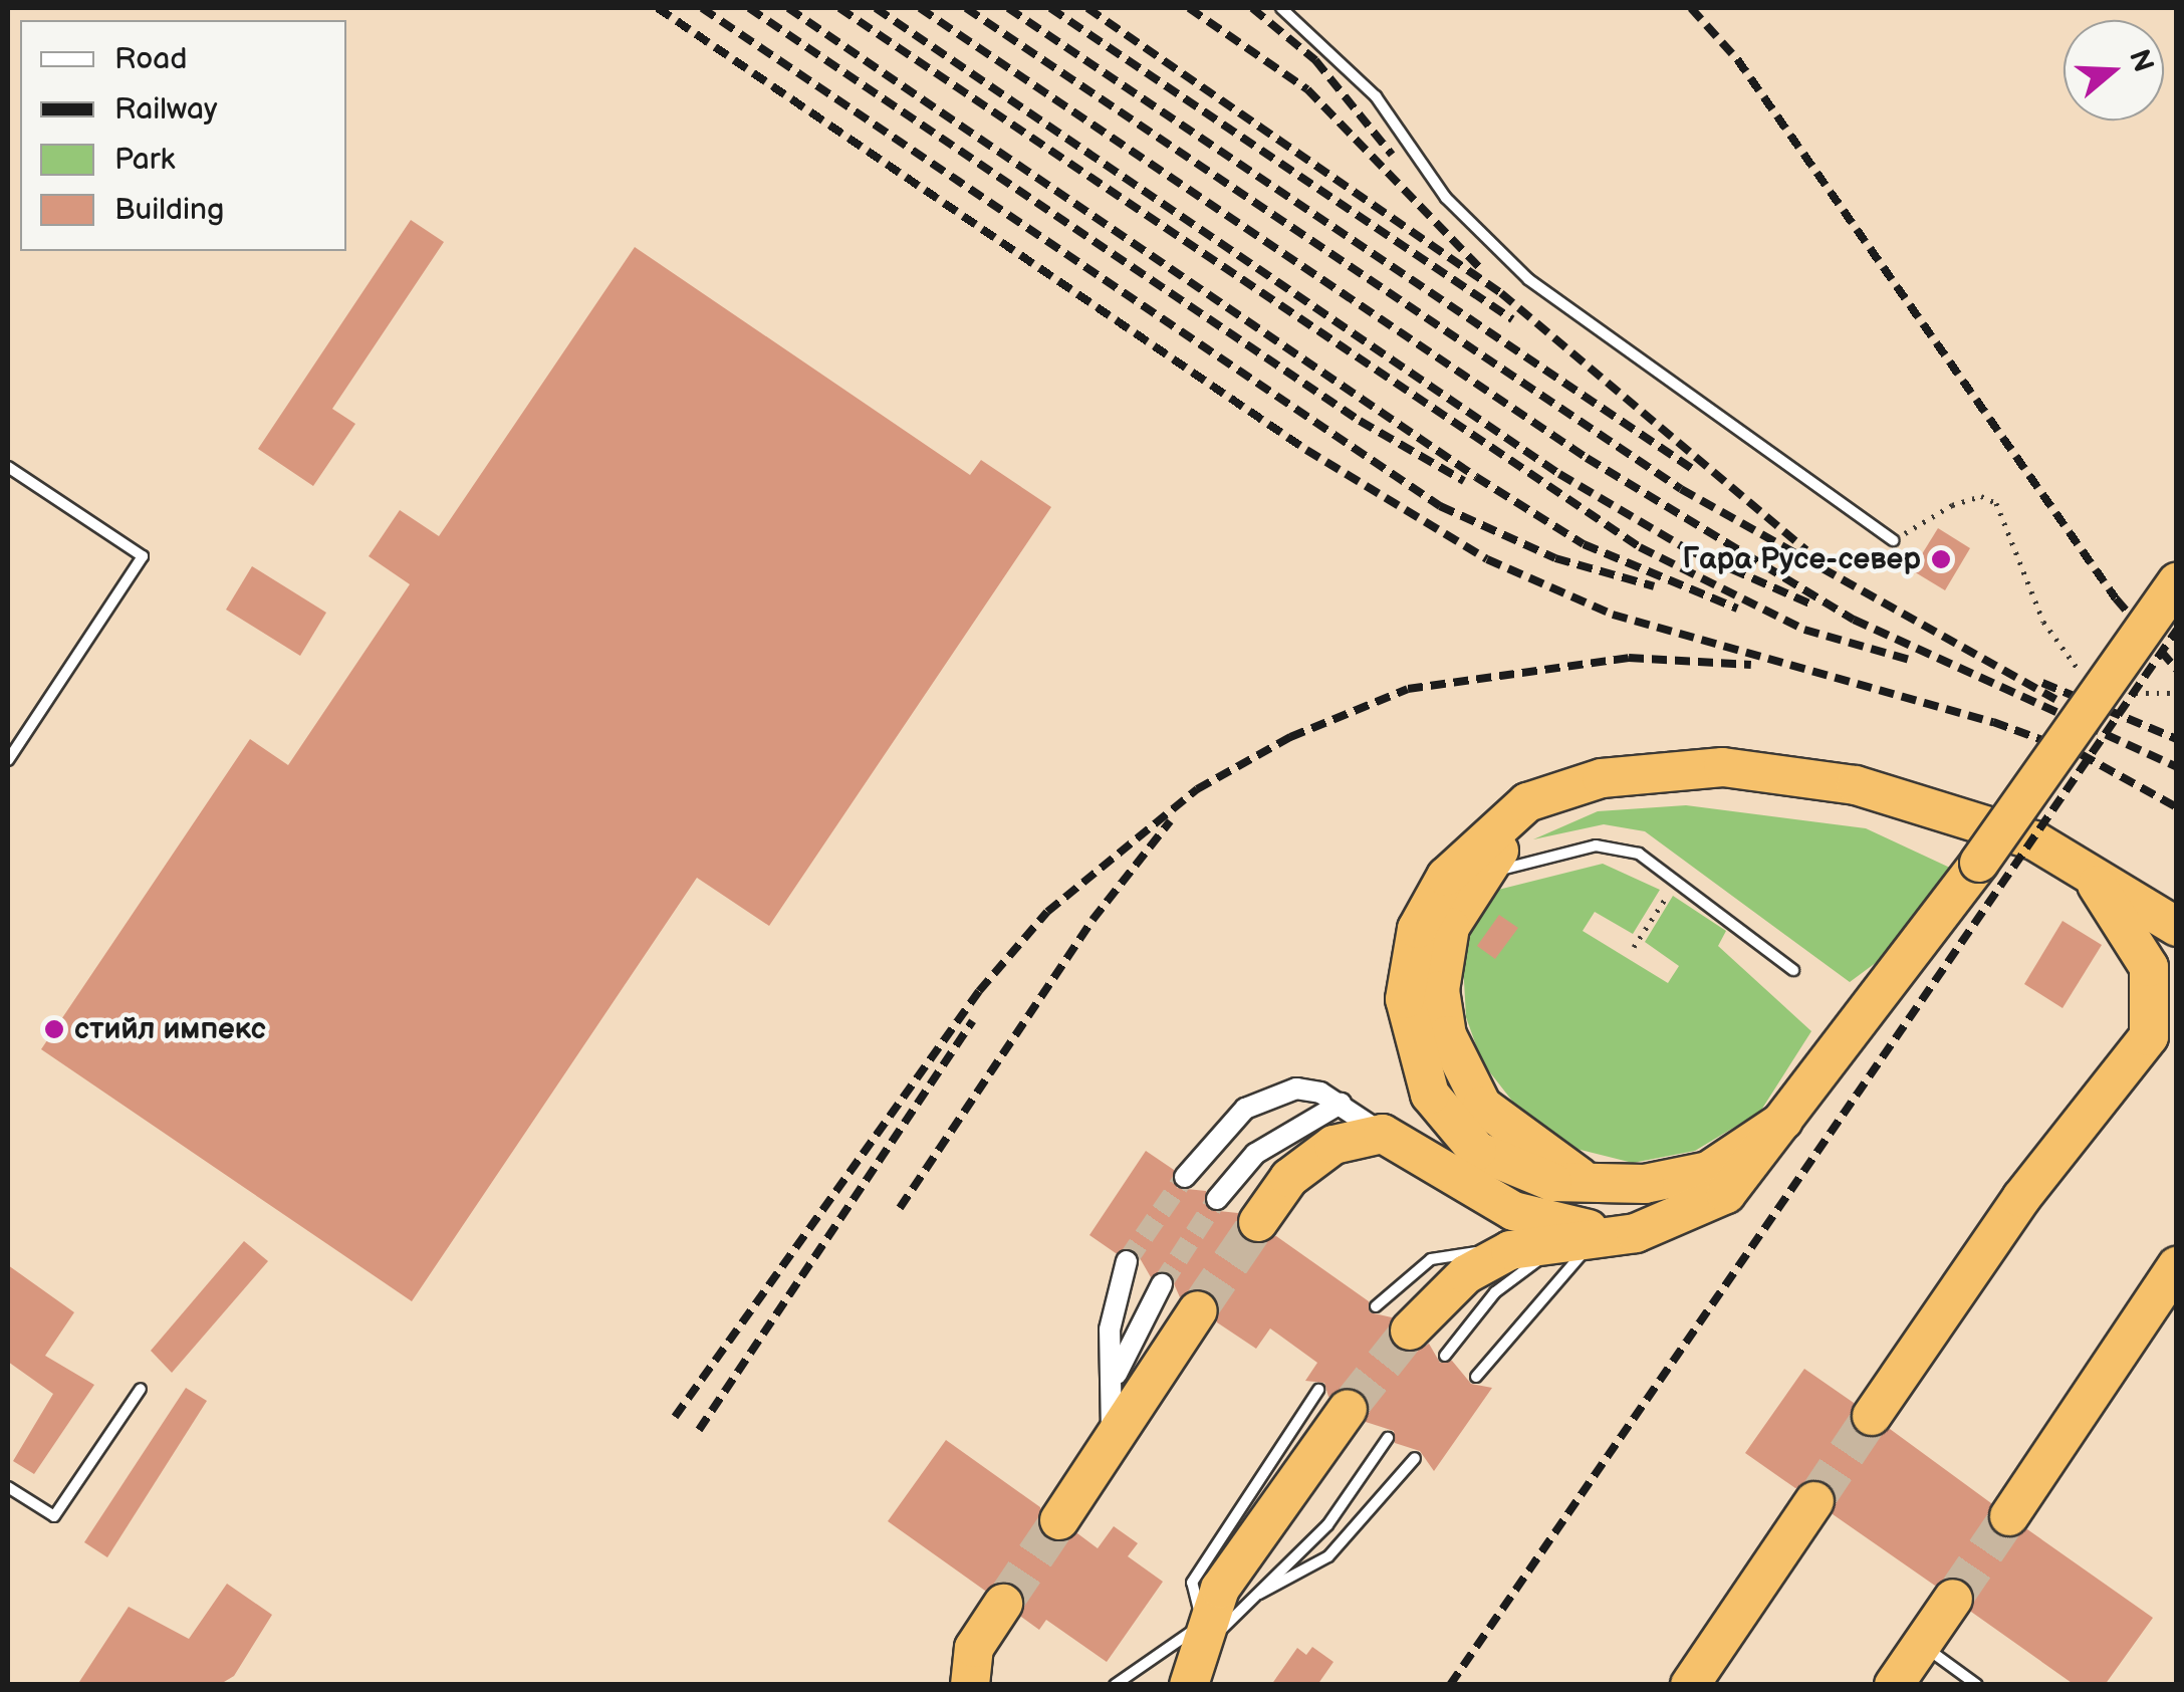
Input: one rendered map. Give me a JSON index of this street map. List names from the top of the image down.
{
  "places": ["Гара Русе-север", "стийл импекс"],
  "legend": [
    "Road",
    "Railway",
    "Park",
    "Building"
  ],
  "north": "right"
}
